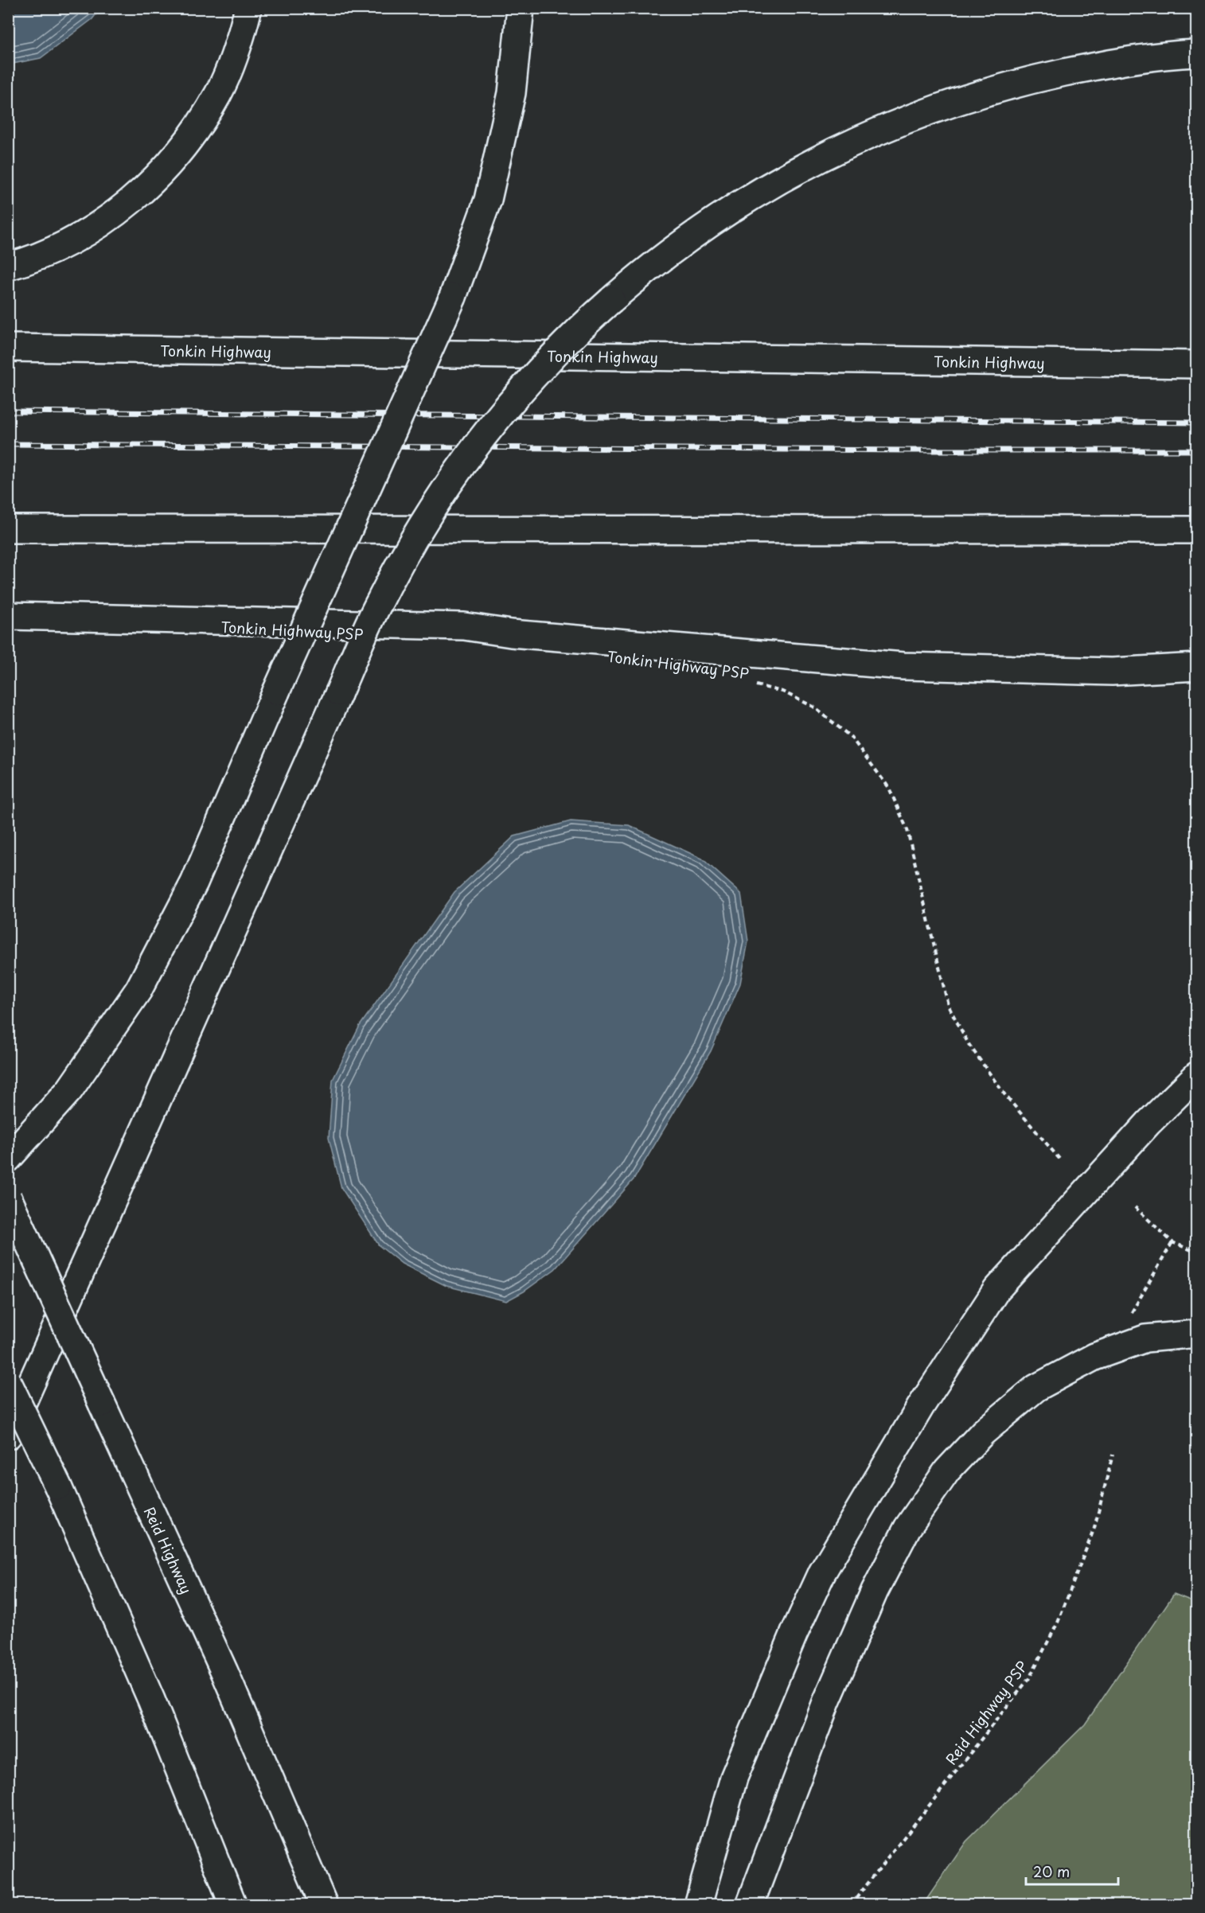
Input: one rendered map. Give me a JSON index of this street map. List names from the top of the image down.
{
  "streets": {
    "highway": ["Tonkin Highway", "Reid Highway"],
    "path": ["Tonkin Highway PSP", "Reid Highway PSP"]
  },
  "scale_bar": "20 m"
}
